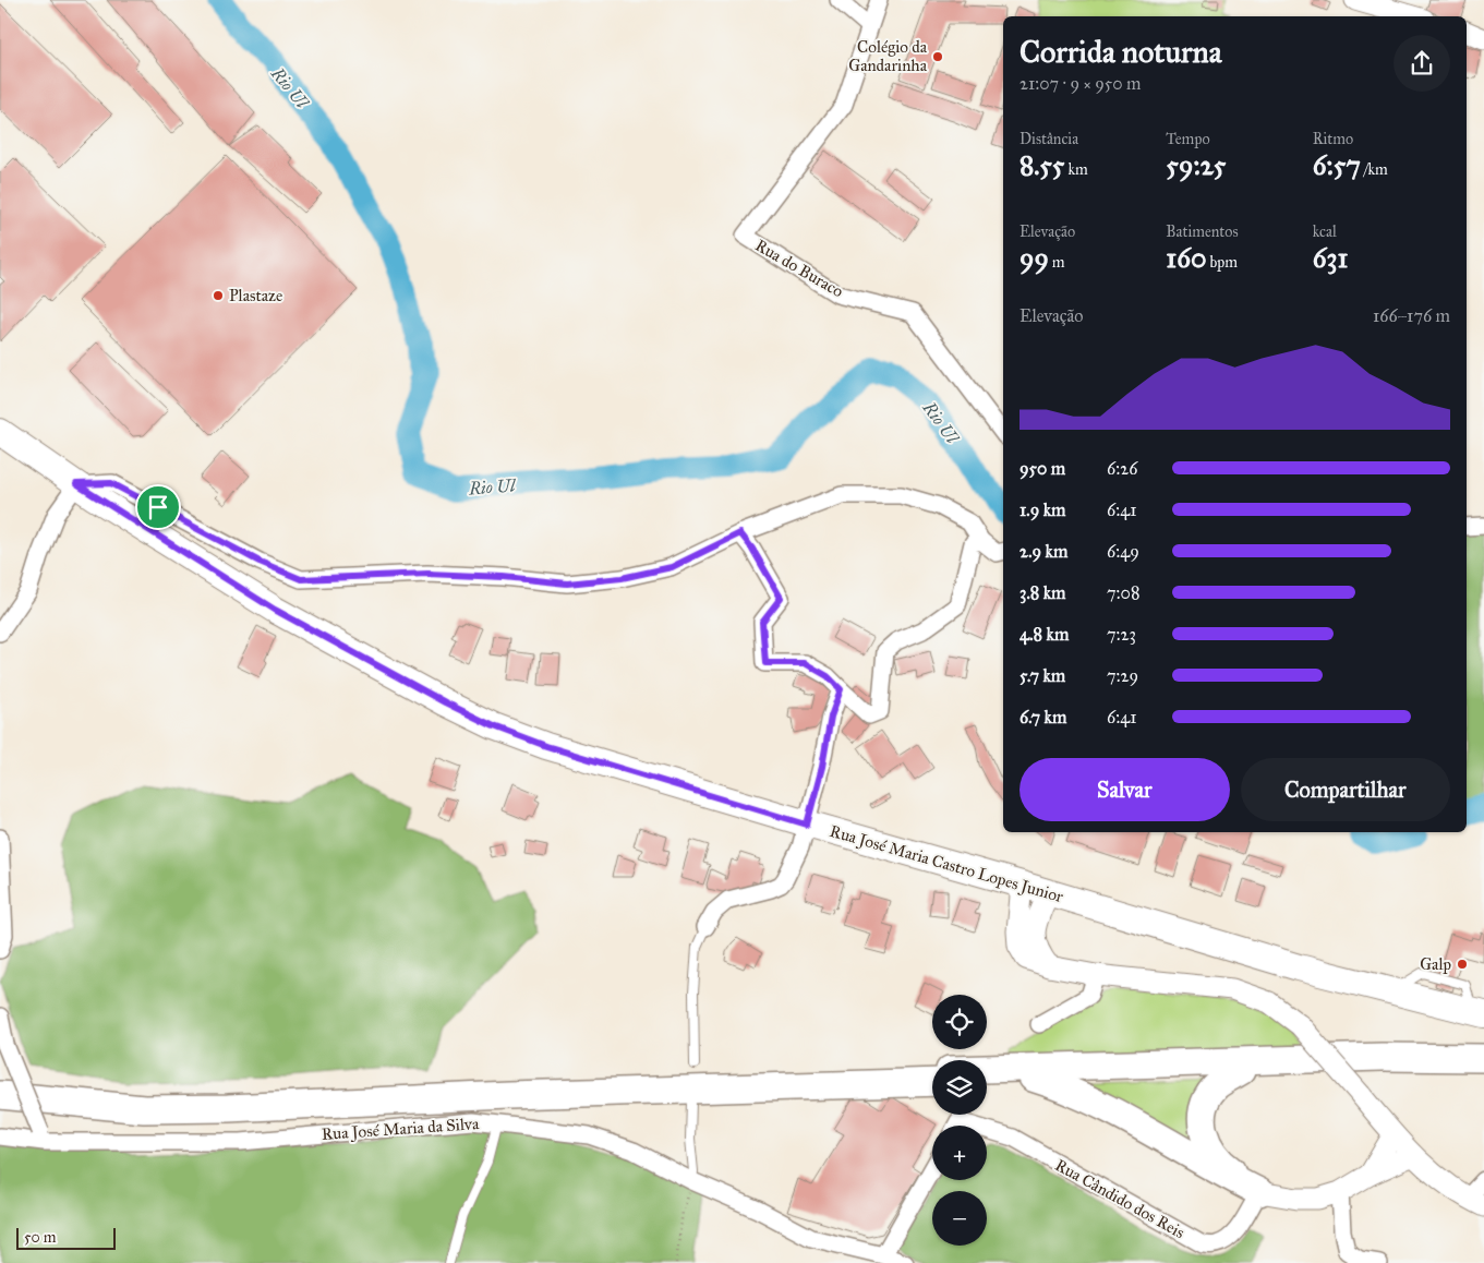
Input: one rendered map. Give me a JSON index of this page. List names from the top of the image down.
{
  "streets": {
    "main road": ["Rua José Maria Castro Lopes Junior"],
    "street": ["Rua do Buraco", "Rua José Maria da Silva", "Rua Cândido dos Reis"]
  },
  "water": ["Rio Ul"],
  "places": ["Colégio da Gandarinha", "Plastaze", "Galp"],
  "scale_bar": "50 m",
  "page": {
    "heading": ["Corrida noturna", "21:07 · 9 × 950 m"],
    "stats": [
      ["Distância", "8.55 km"],
      ["Tempo", "59:25"],
      ["Ritmo", "6:57 /km"],
      ["Elevação", "99 m"],
      ["Batimentos", "160 bpm"],
      ["kcal", "631"]
    ],
    "chart": ["Elevação", "166–176 m"],
    "list": [
      {
        "name": "950 m",
        "note": "6:26"
      },
      {
        "name": "1.9 km",
        "note": "6:41"
      },
      {
        "name": "2.9 km",
        "note": "6:49"
      },
      {
        "name": "3.8 km",
        "note": "7:08"
      },
      {
        "name": "4.8 km",
        "note": "7:23"
      },
      {
        "name": "5.7 km",
        "note": "7:29"
      },
      {
        "name": "6.7 km",
        "note": "6:41"
      }
    ],
    "buttons": ["Salvar", "Compartilhar"],
    "map_buttons": ["+", "−"],
    "scale": "50 m"
  }
}
